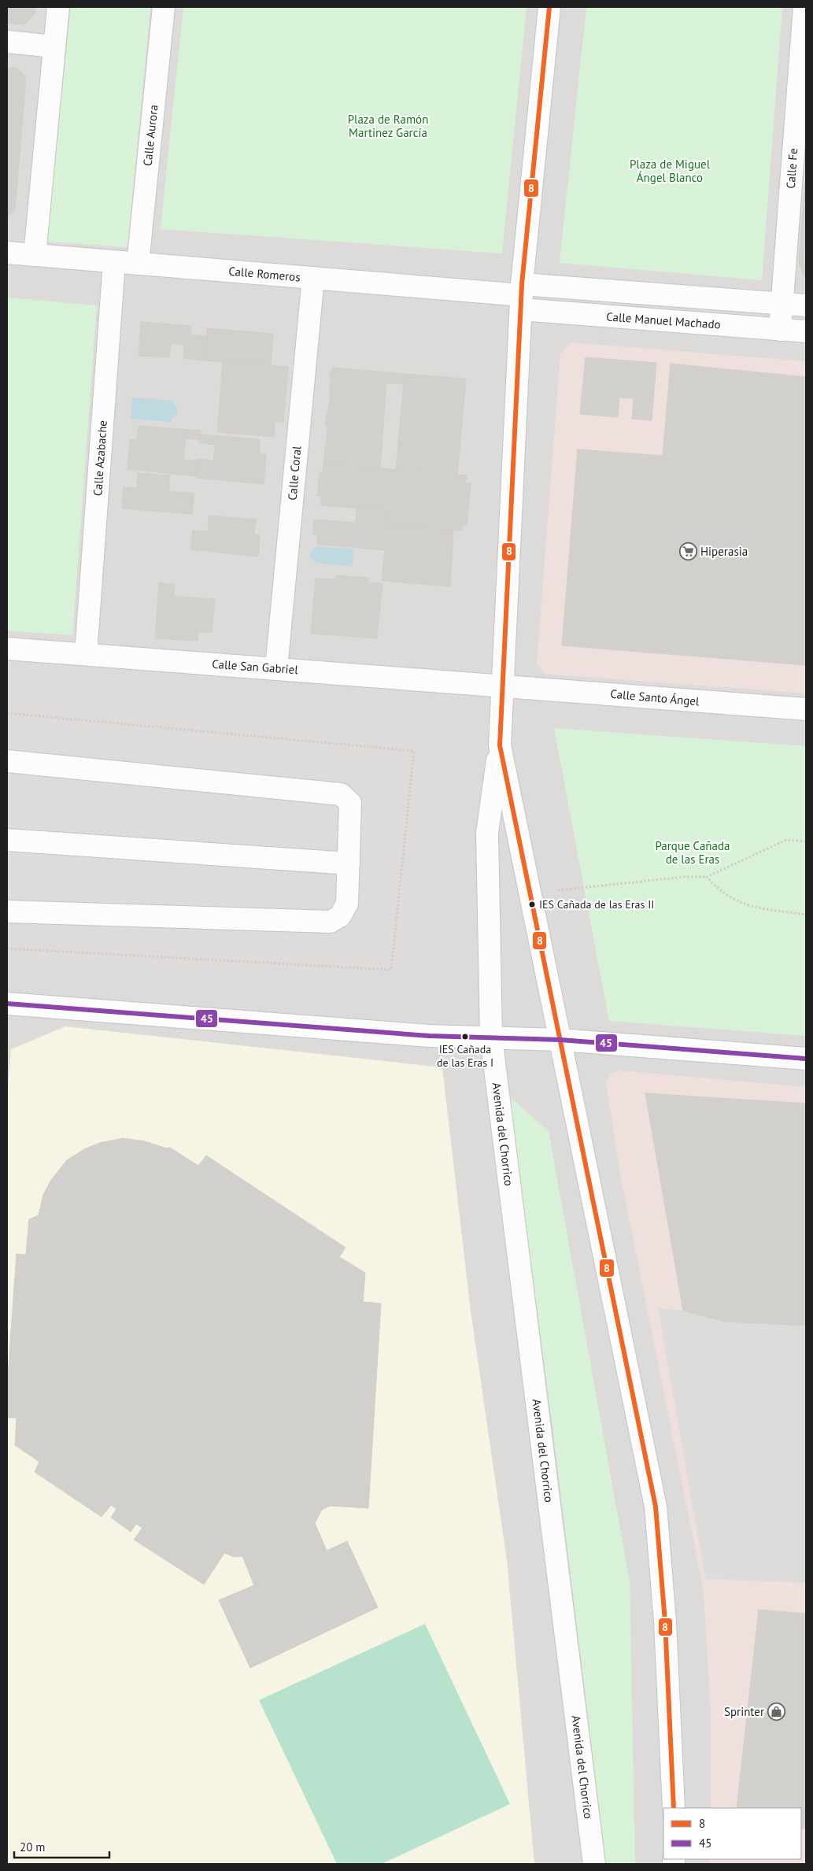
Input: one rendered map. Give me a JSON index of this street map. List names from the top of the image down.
{
  "streets": {
    "street": [
      "Calle Aurora",
      "Calle Fe",
      "Calle Romeros",
      "Calle Manuel Machado",
      "Calle Azabache",
      "Calle Coral",
      "Calle San Gabriel",
      "Calle Santo Ángel",
      "Avenida del Chorrico"
    ]
  },
  "crossings": [
    ["Calle Aurora", "Calle Romeros"],
    ["Calle Fe", "Calle Manuel Machado"],
    ["Calle Romeros", "Calle Manuel Machado"],
    ["Calle Romeros", "Calle Azabache"],
    ["Calle Romeros", "Calle Coral"],
    ["Calle Azabache", "Calle San Gabriel"],
    ["Calle Coral", "Calle San Gabriel"],
    ["Calle San Gabriel", "Calle Santo Ángel"]
  ],
  "parks": ["Plaza de Ramón Martinez García", "Plaza de Miguel Ángel Blanco", "Parque Cañada de las Eras"],
  "places": {
    "supermarket": ["Hiperasia"],
    "other": ["IES Cañada de las Eras II", "IES Cañada de las Eras I"],
    "shop": ["Sprinter"]
  },
  "lines": ["transit line 8", "transit line 45"],
  "legend": ["8", "45"],
  "scale_bar": "20 m"
}
